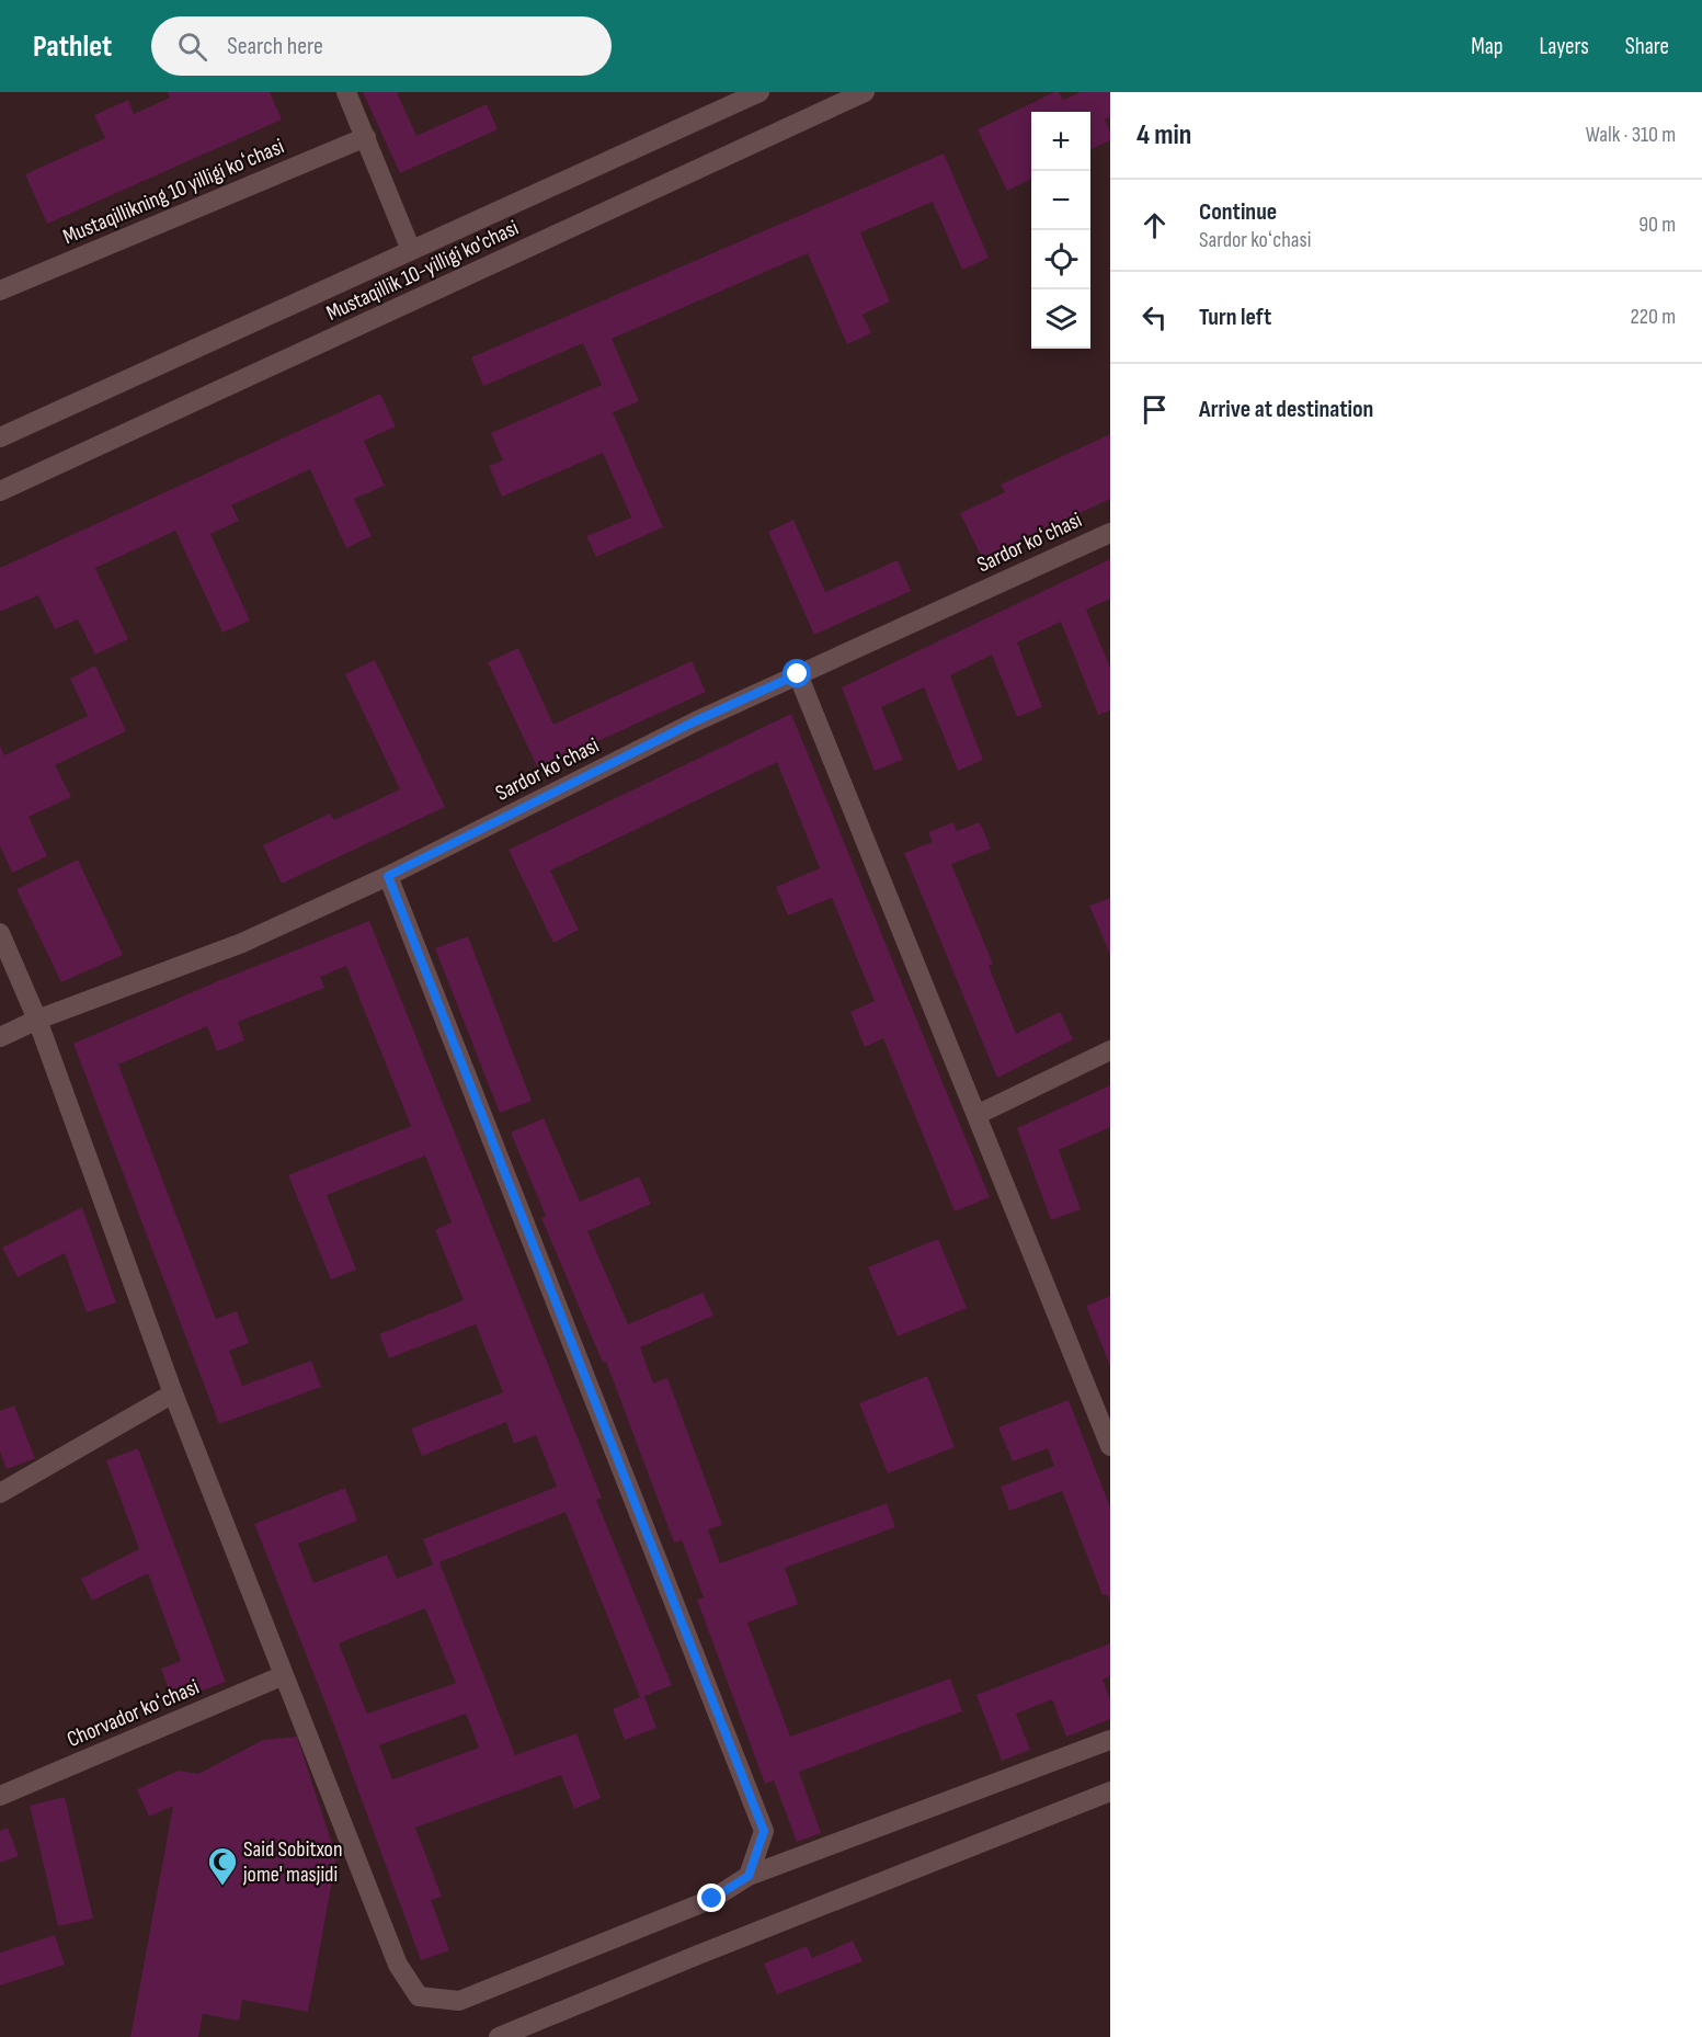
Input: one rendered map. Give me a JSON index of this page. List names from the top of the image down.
{
  "streets": {
    "street": [
      "Mustaqillikning 10 yilligi koʻchasi",
      "Mustaqillik 10-yilligi ko'chasi",
      "Sardor koʻchasi",
      "Chorvador koʻchasi"
    ]
  },
  "places": {
    "mosque": ["Said Sobitxon jome' masjidi"]
  },
  "page": {
    "header": "Pathlet",
    "search": "Search here",
    "nav": ["Map", "Layers", "Share"],
    "heading": ["4 min", "Walk · 310 m"],
    "map_buttons": ["+", "−"],
    "list": [
      ["Continue", "Sardor koʻchasi", "90 m"],
      ["Turn left", "220 m"],
      "Arrive at destination"
    ]
  }
}
